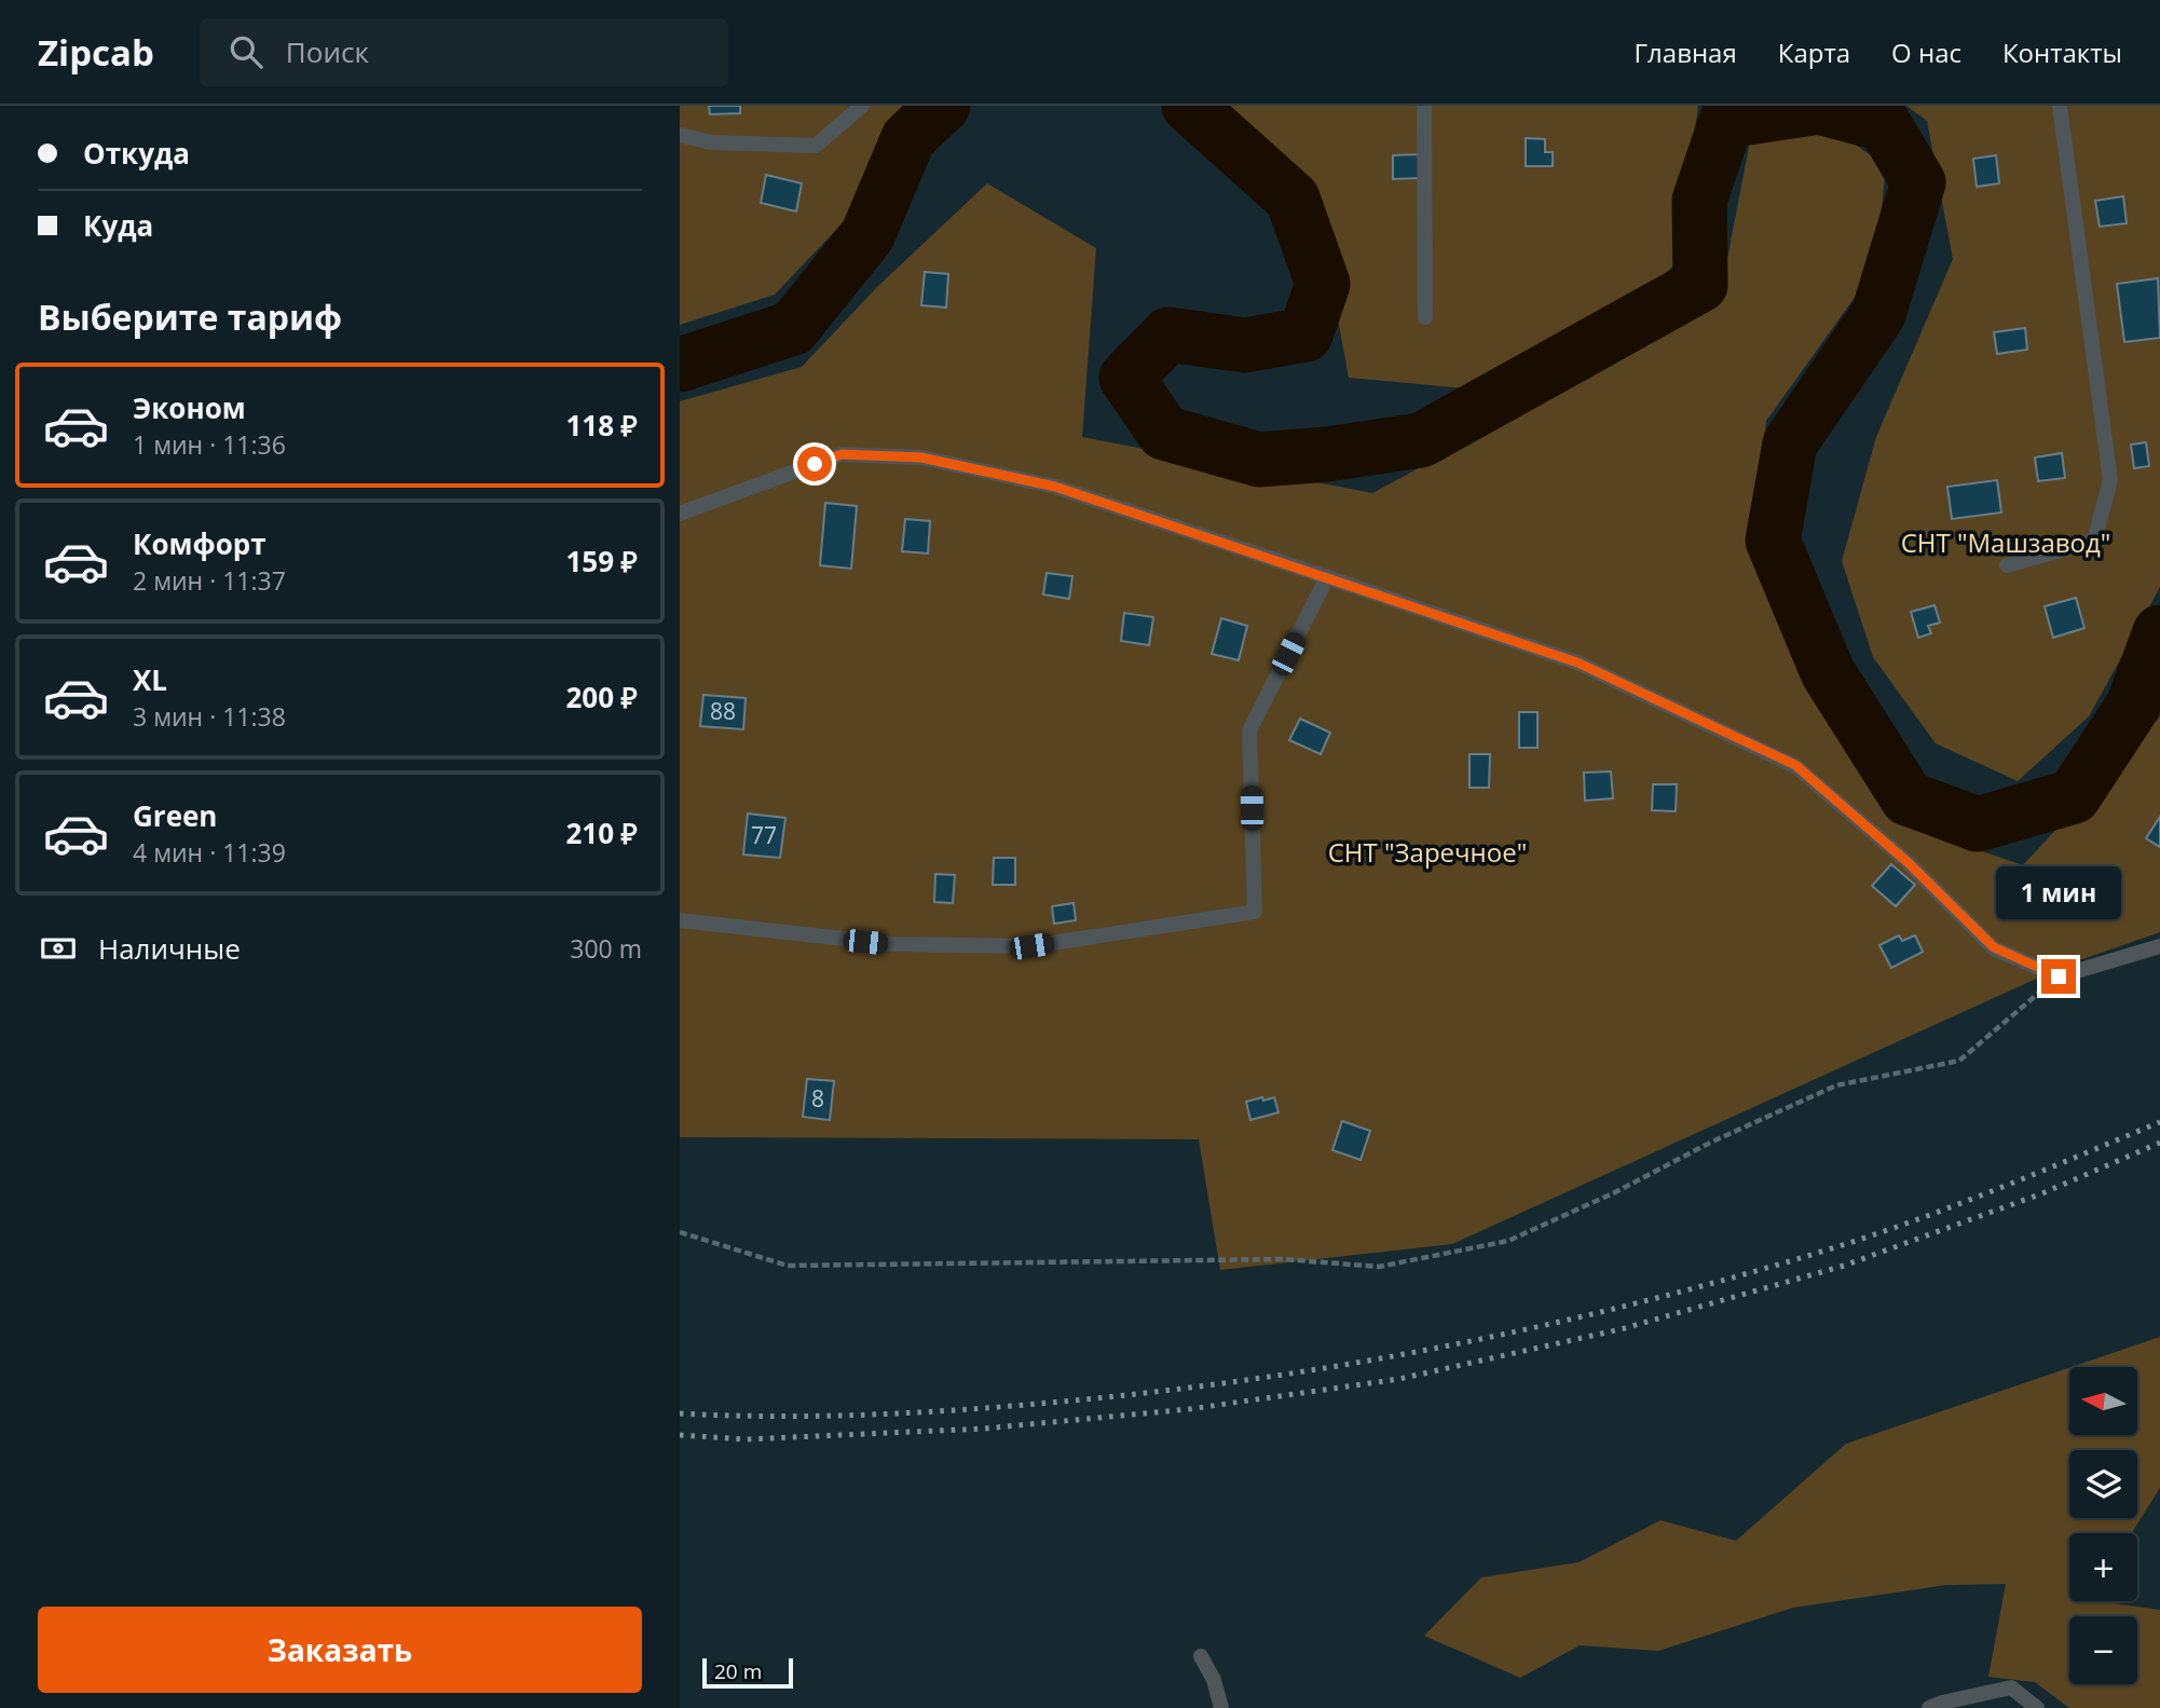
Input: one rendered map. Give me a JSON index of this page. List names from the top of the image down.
{
  "parks": ["СНТ \"Машзавод\"", "СНТ \"Заречное\""],
  "house_numbers": ["88", "77", "8"],
  "scale_bar": "20 m",
  "north": "left",
  "page": {
    "header": "Zipcab",
    "search": "Поиск",
    "nav": [
      "Главная",
      "Карта",
      "О нас",
      "Контакты"
    ],
    "banner": ["Откуда", "Куда"],
    "heading": "Выберите тариф",
    "list": [
      {
        "name": "Эконом",
        "note": "1 мин · 11:36",
        "value": "118 ₽"
      },
      {
        "name": "Комфорт",
        "note": "2 мин · 11:37",
        "value": "159 ₽"
      },
      {
        "name": "XL",
        "note": "3 мин · 11:38",
        "value": "200 ₽"
      },
      {
        "name": "Green",
        "note": "4 мин · 11:39",
        "value": "210 ₽"
      }
    ],
    "bubble": "1 мин",
    "pay": ["Наличные", "300 m"],
    "map_buttons": ["+", "−"],
    "buttons": "Заказать",
    "scale": "20 m"
  }
}
